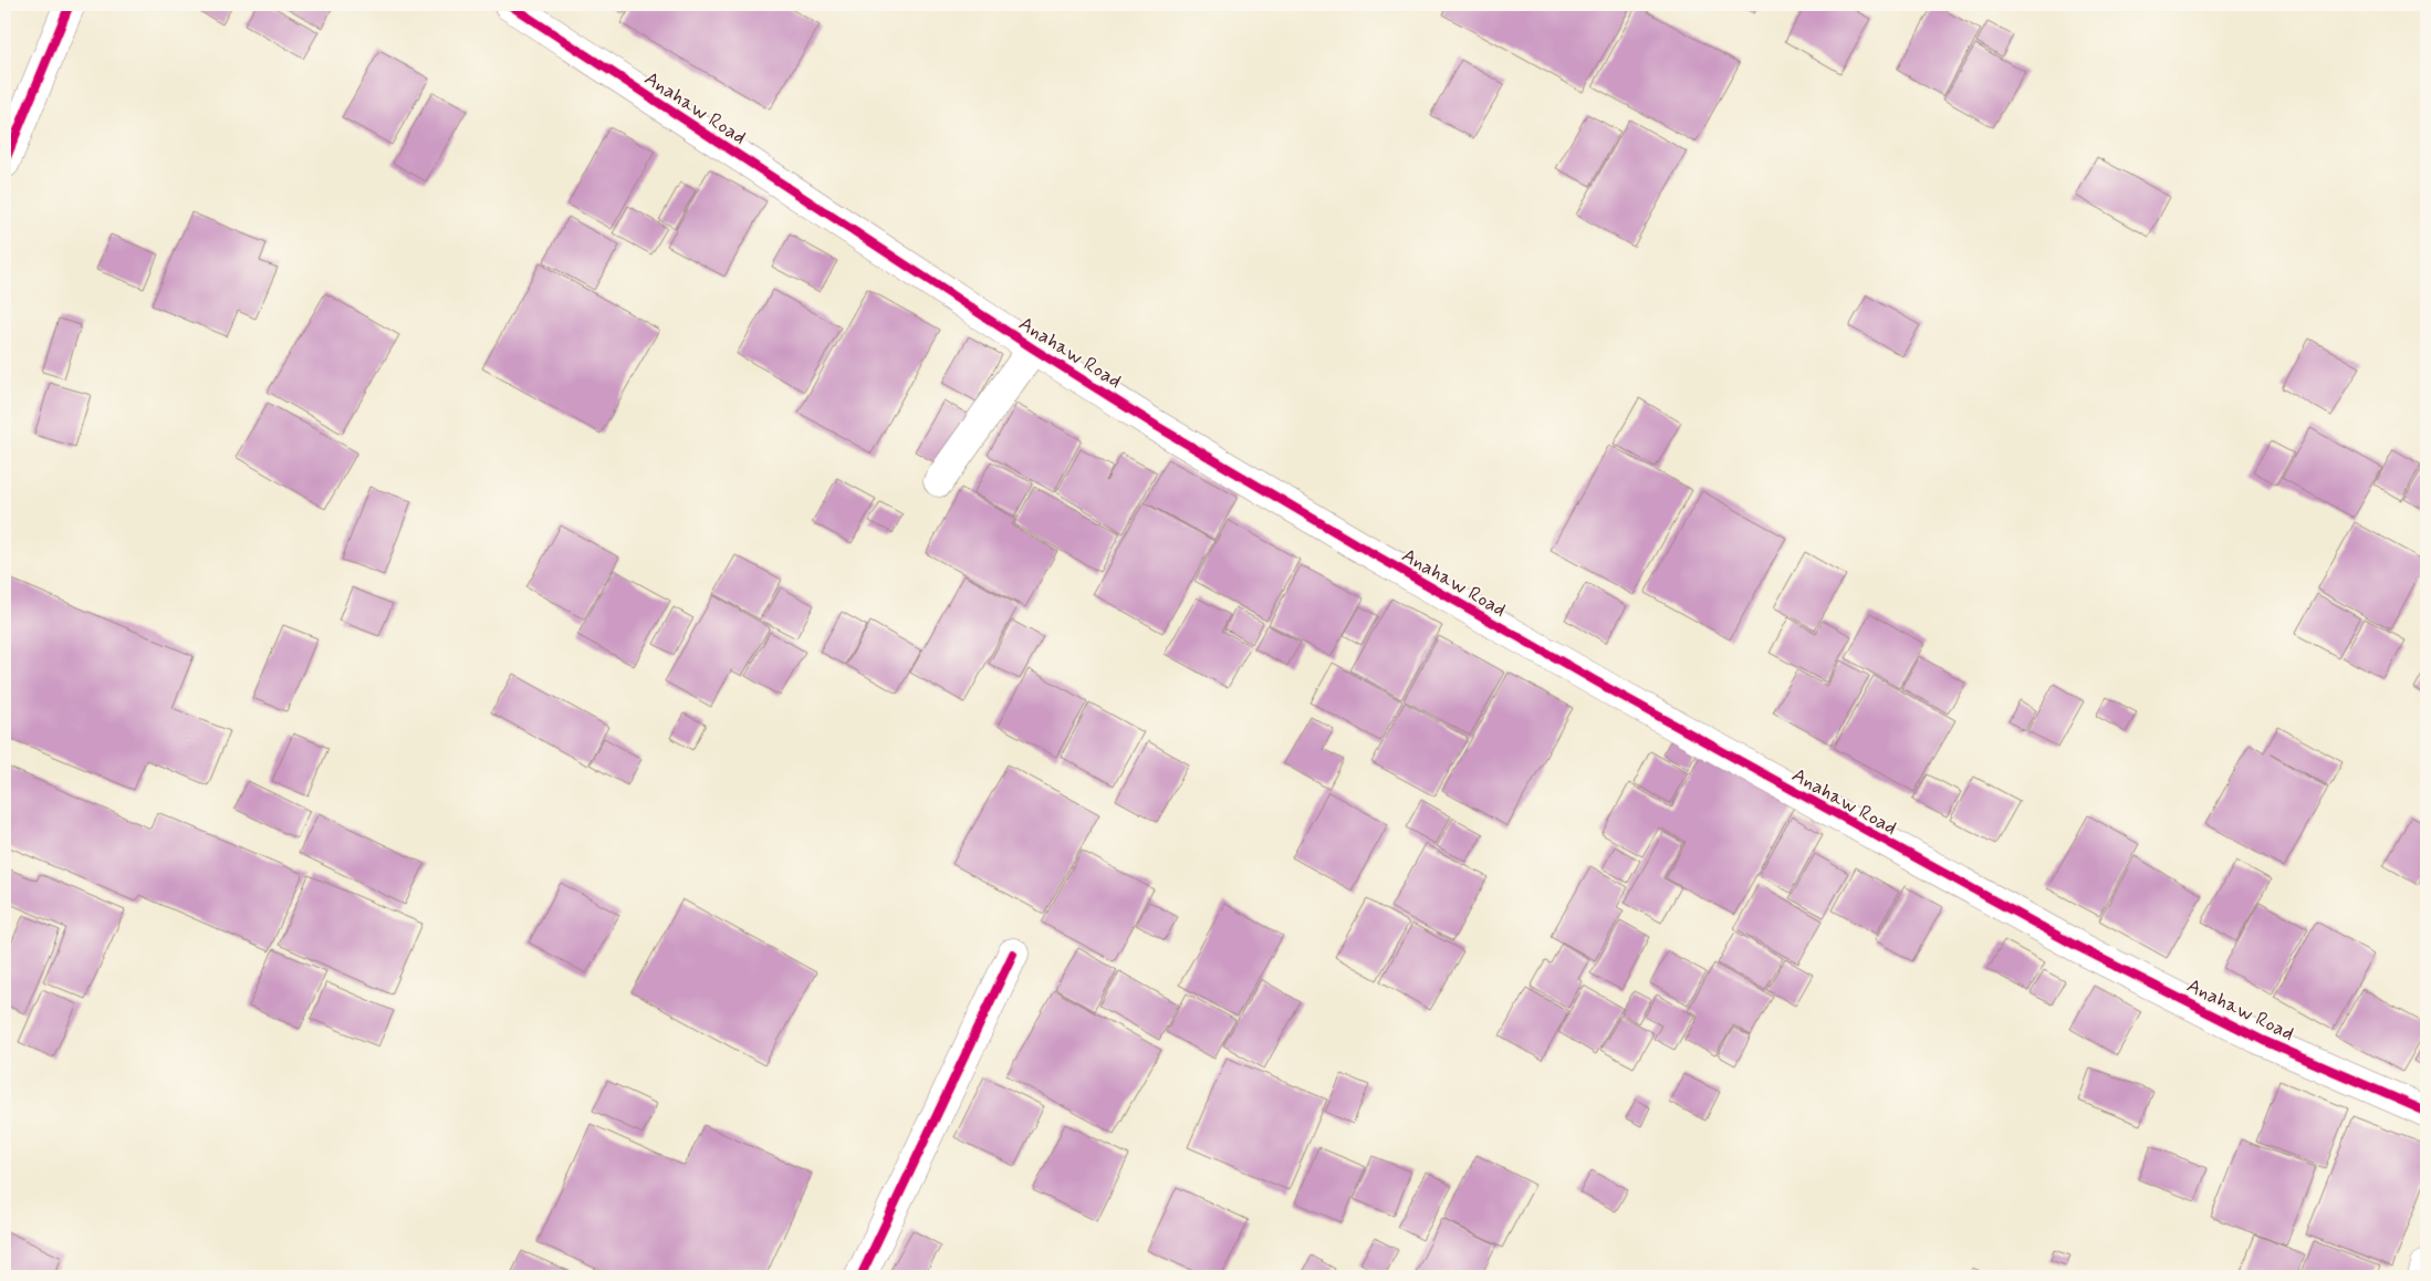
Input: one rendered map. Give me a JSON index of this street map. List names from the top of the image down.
{
  "streets": {
    "street": ["Anahaw Road"]
  }
}
